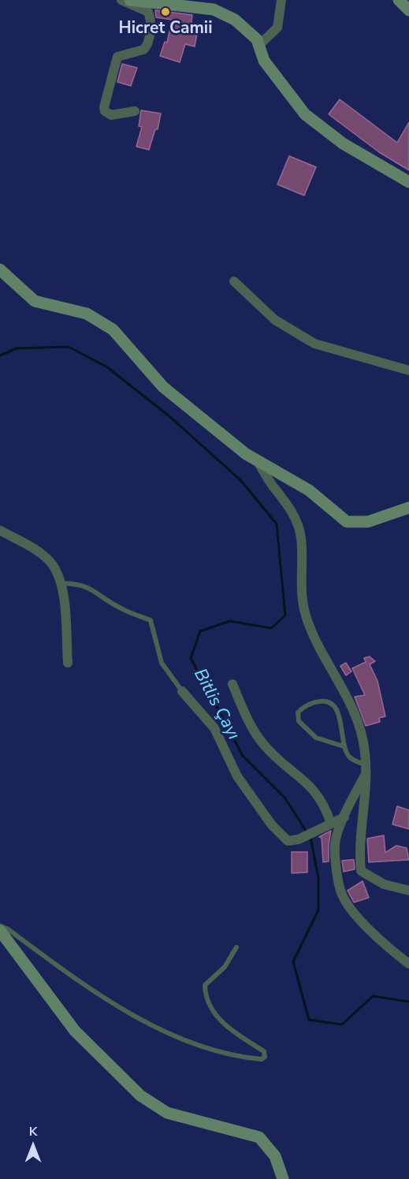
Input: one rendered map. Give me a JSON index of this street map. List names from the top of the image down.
{
  "water": ["Bitlis Çayı"],
  "places": ["Hicret Camii"],
  "north": "top"
}
